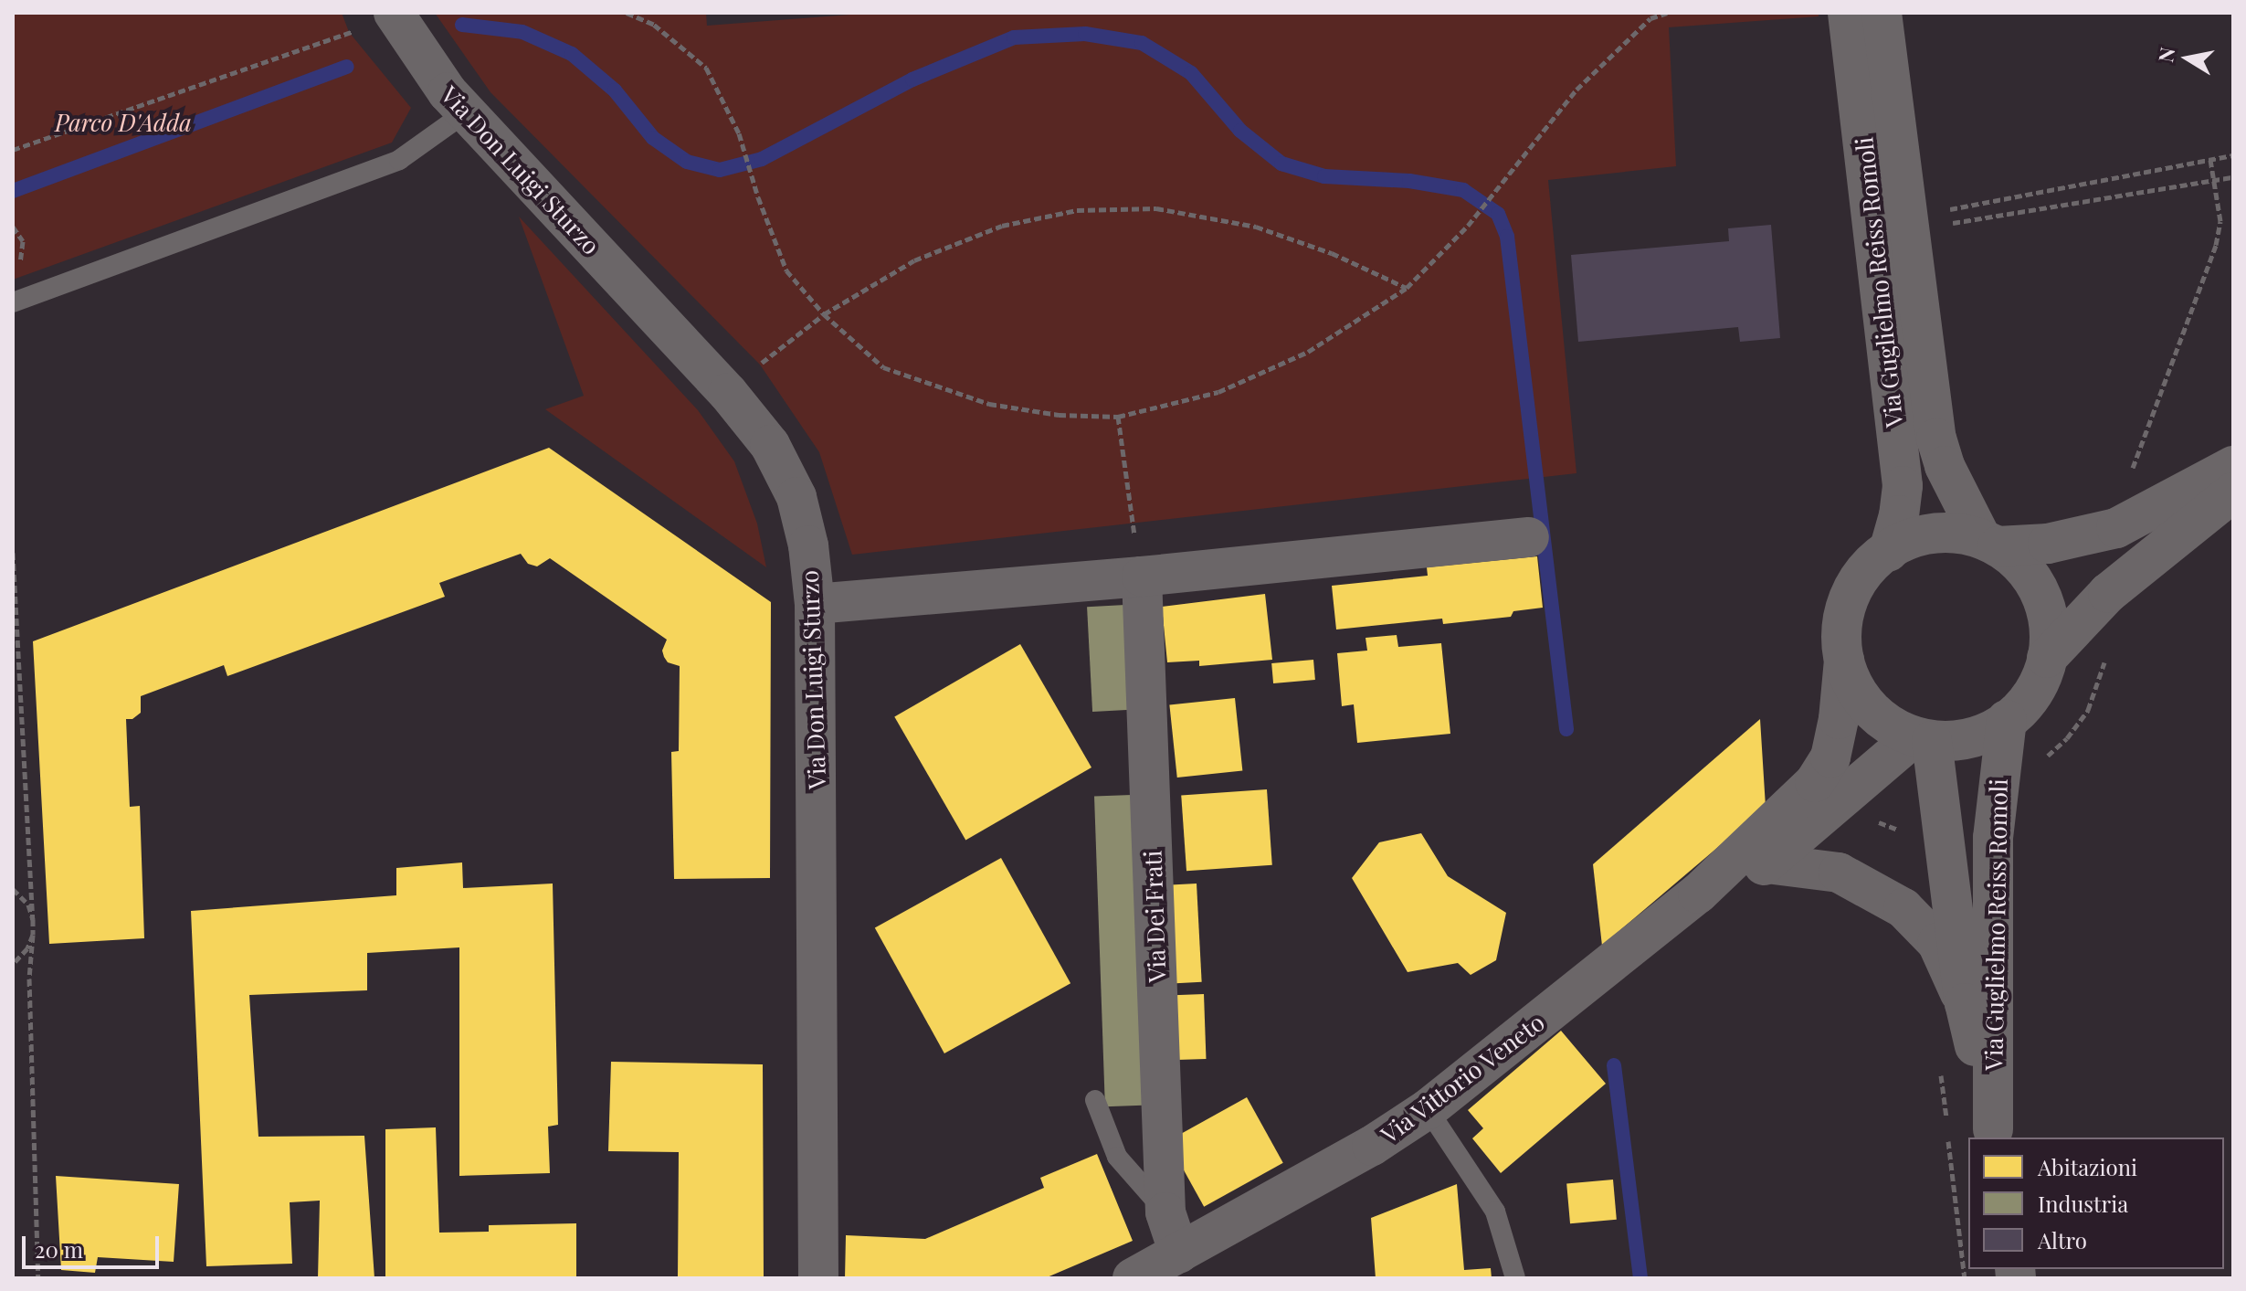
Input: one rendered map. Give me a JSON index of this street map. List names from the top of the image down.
{
  "streets": {
    "street": [
      "Via Don Luigi Sturzo",
      "Via Guglielmo Reiss Romoli",
      "Via Dei Frati",
      "Via Vittorio Veneto"
    ]
  },
  "crossings": [
    ["Via Guglielmo Reiss Romoli", "Via Vittorio Veneto"],
    ["Via Dei Frati", "Via Vittorio Veneto"]
  ],
  "parks": ["Parco D'Adda"],
  "legend": ["Abitazioni", "Industria", "Altro"],
  "scale_bar": "20 m",
  "north": "left"
}
